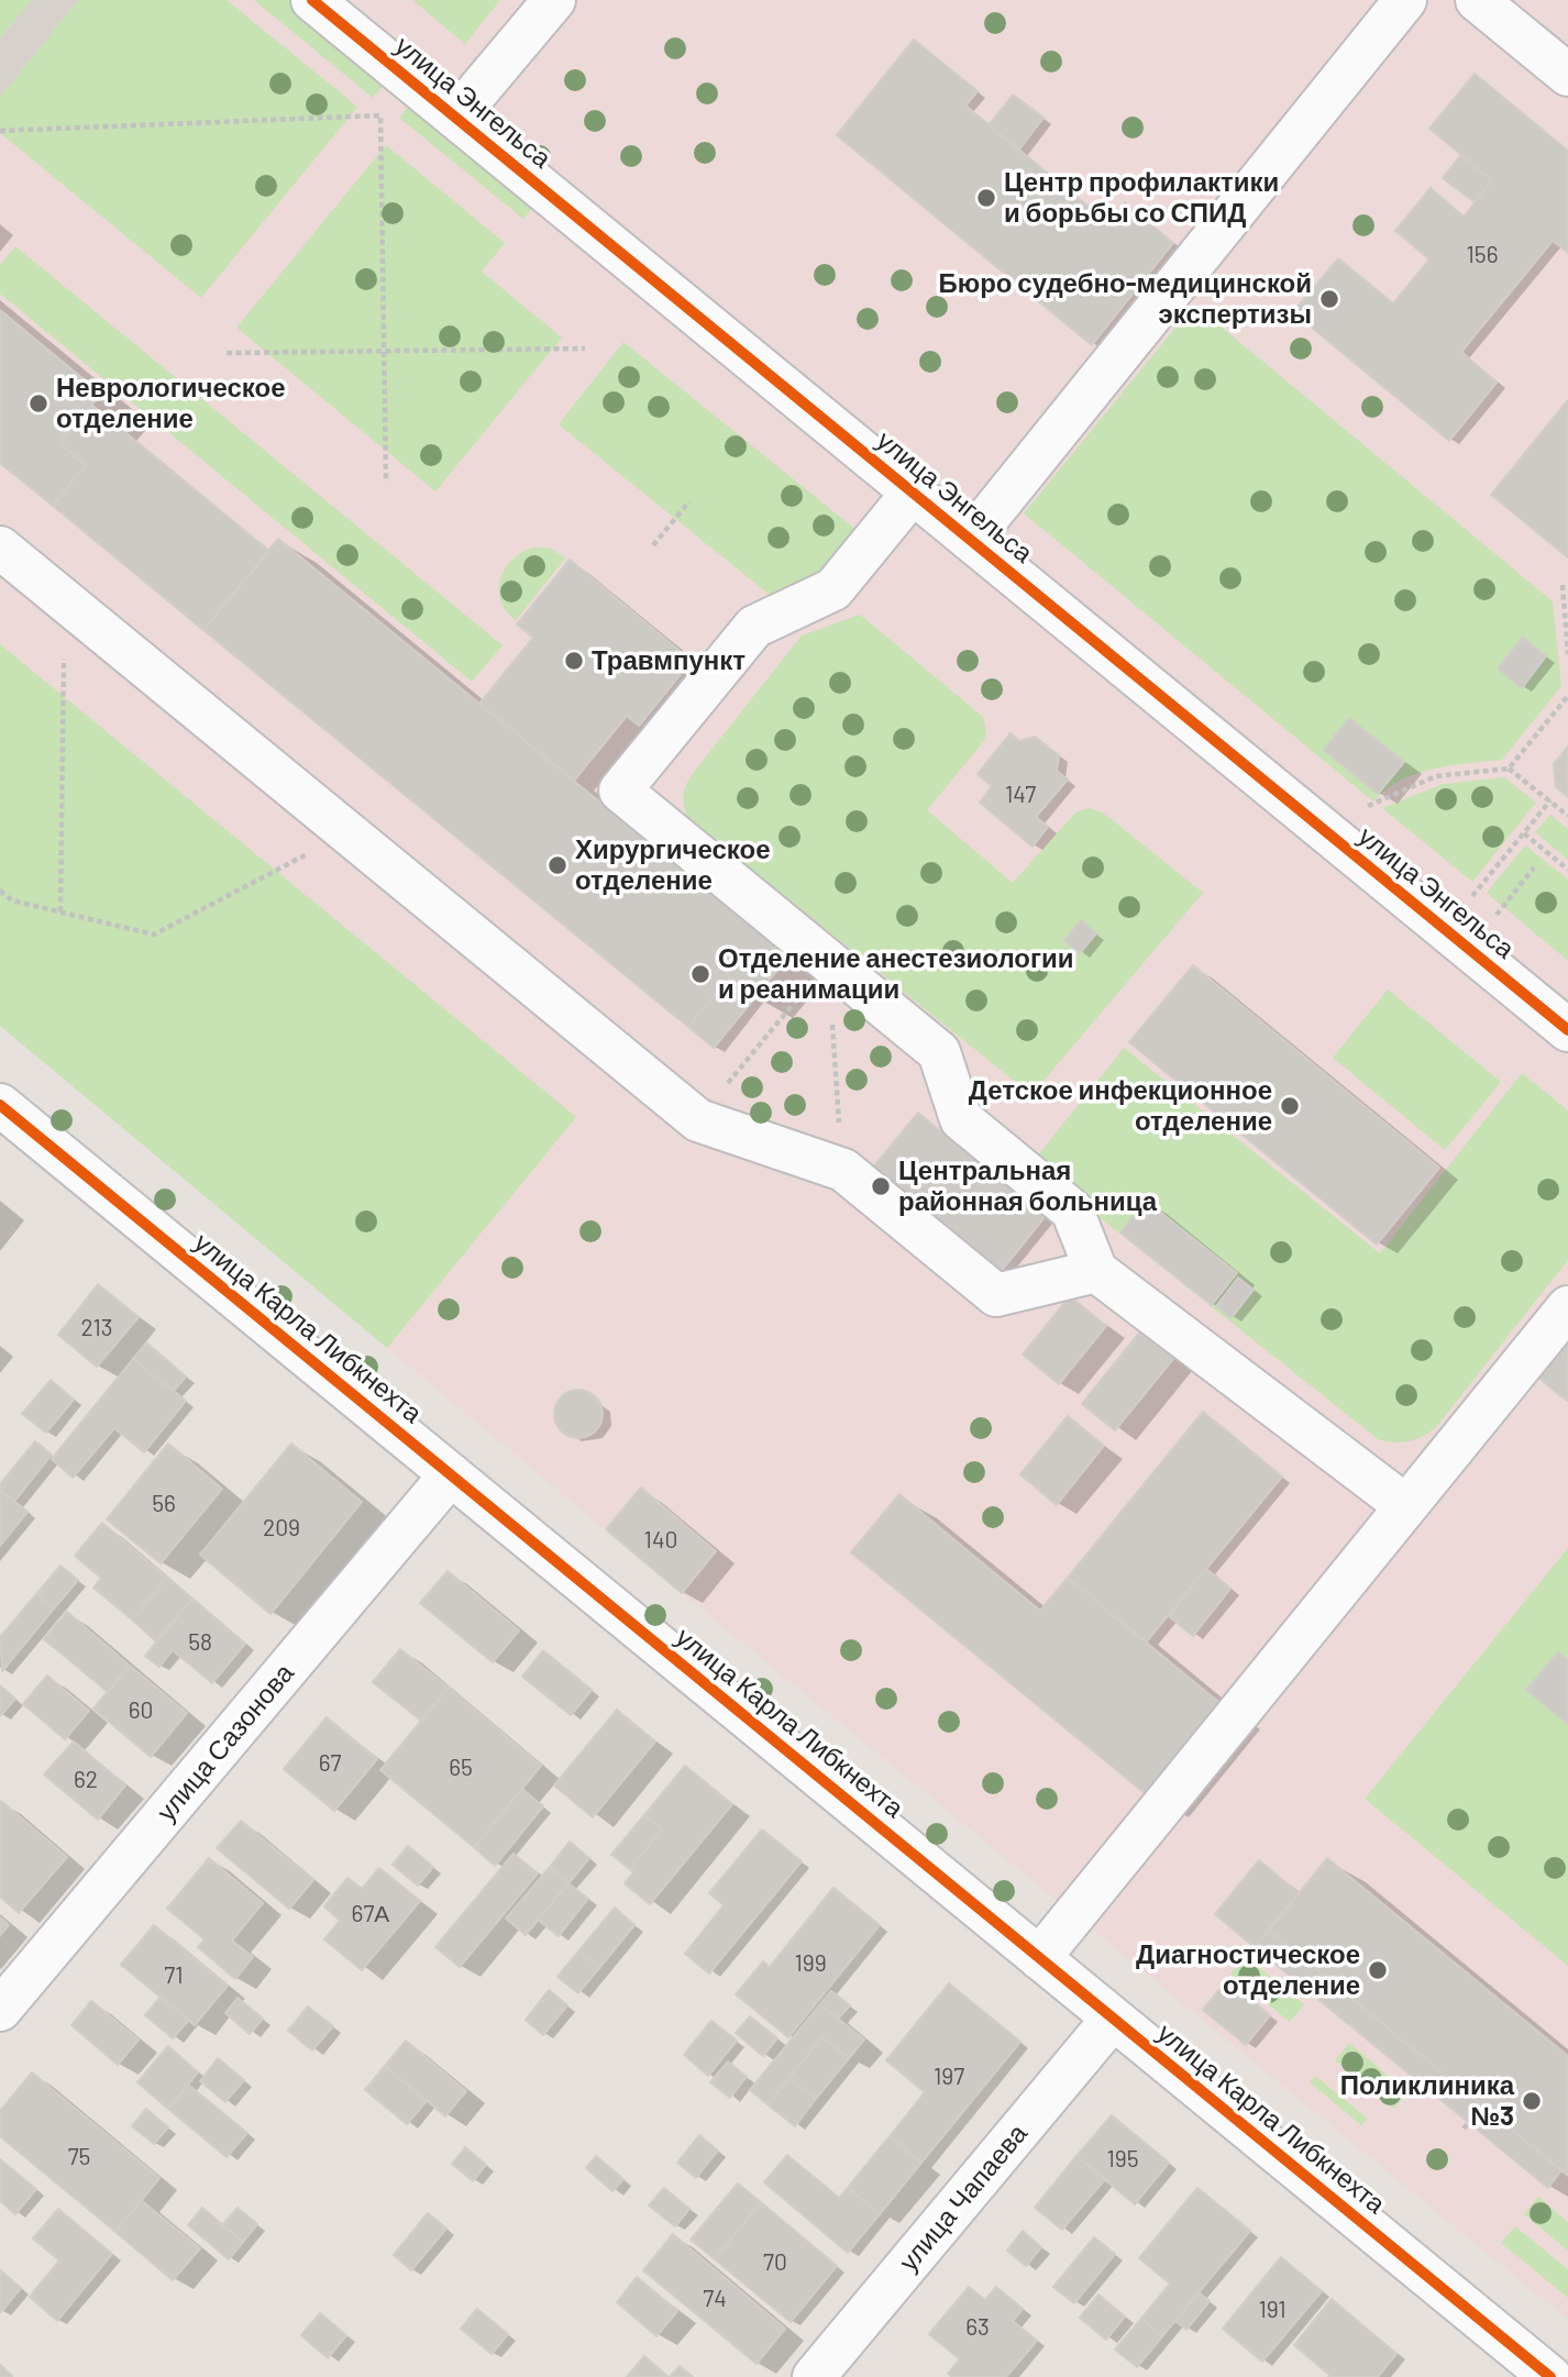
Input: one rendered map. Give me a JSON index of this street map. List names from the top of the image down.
{
  "streets": {
    "street": [
      "улица Энгельса",
      "улица Карла Либкнехта",
      "улица Сазонова",
      "улица Чапаева"
    ]
  },
  "crossings": [
    ["улица Карла Либкнехта", "улица Сазонова"],
    ["улица Карла Либкнехта", "улица Чапаева"]
  ],
  "places": [
    "Центр профилактики и борьбы со СПИД",
    "Бюро судебно-медицинской экспертизы",
    "Неврологическое отделение",
    "Травмпункт",
    "Хирургическое отделение",
    "Отделение анестезиологии и реанимации",
    "Детское инфекционное отделение",
    "Центральная районная больница",
    "Диагностическое отделение",
    "Поликлиника №3"
  ],
  "house_numbers": [
    "156",
    "147",
    "213",
    "56",
    "209",
    "140",
    "58",
    "60",
    "67",
    "65",
    "62",
    "67А",
    "199",
    "71",
    "197",
    "75",
    "195",
    "70",
    "74",
    "191",
    "63"
  ]
}
